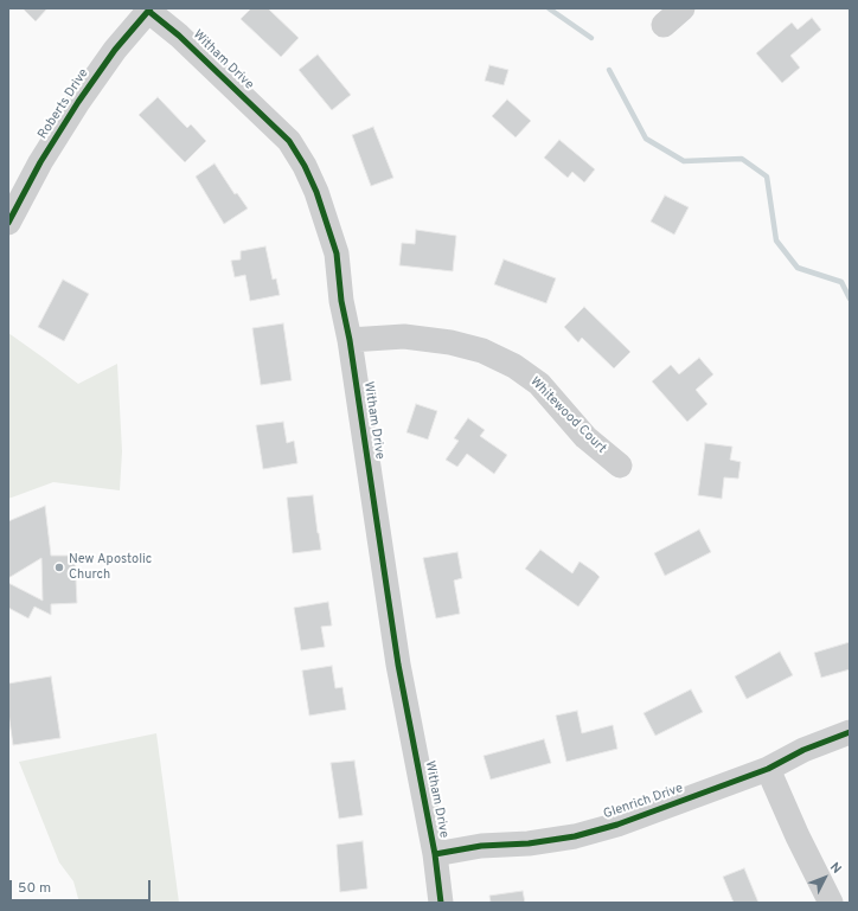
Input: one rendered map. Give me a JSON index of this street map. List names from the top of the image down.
{
  "streets": {
    "street": [
      "Witham Drive",
      "Roberts Drive",
      "Whitewood Court",
      "Glenrich Drive"
    ]
  },
  "crossings": [
    ["Witham Drive", "Roberts Drive"],
    ["Witham Drive", "Whitewood Court"],
    ["Witham Drive", "Glenrich Drive"]
  ],
  "places": ["New Apostolic Church"],
  "scale_bar": "50 m",
  "north": "top right"
}
